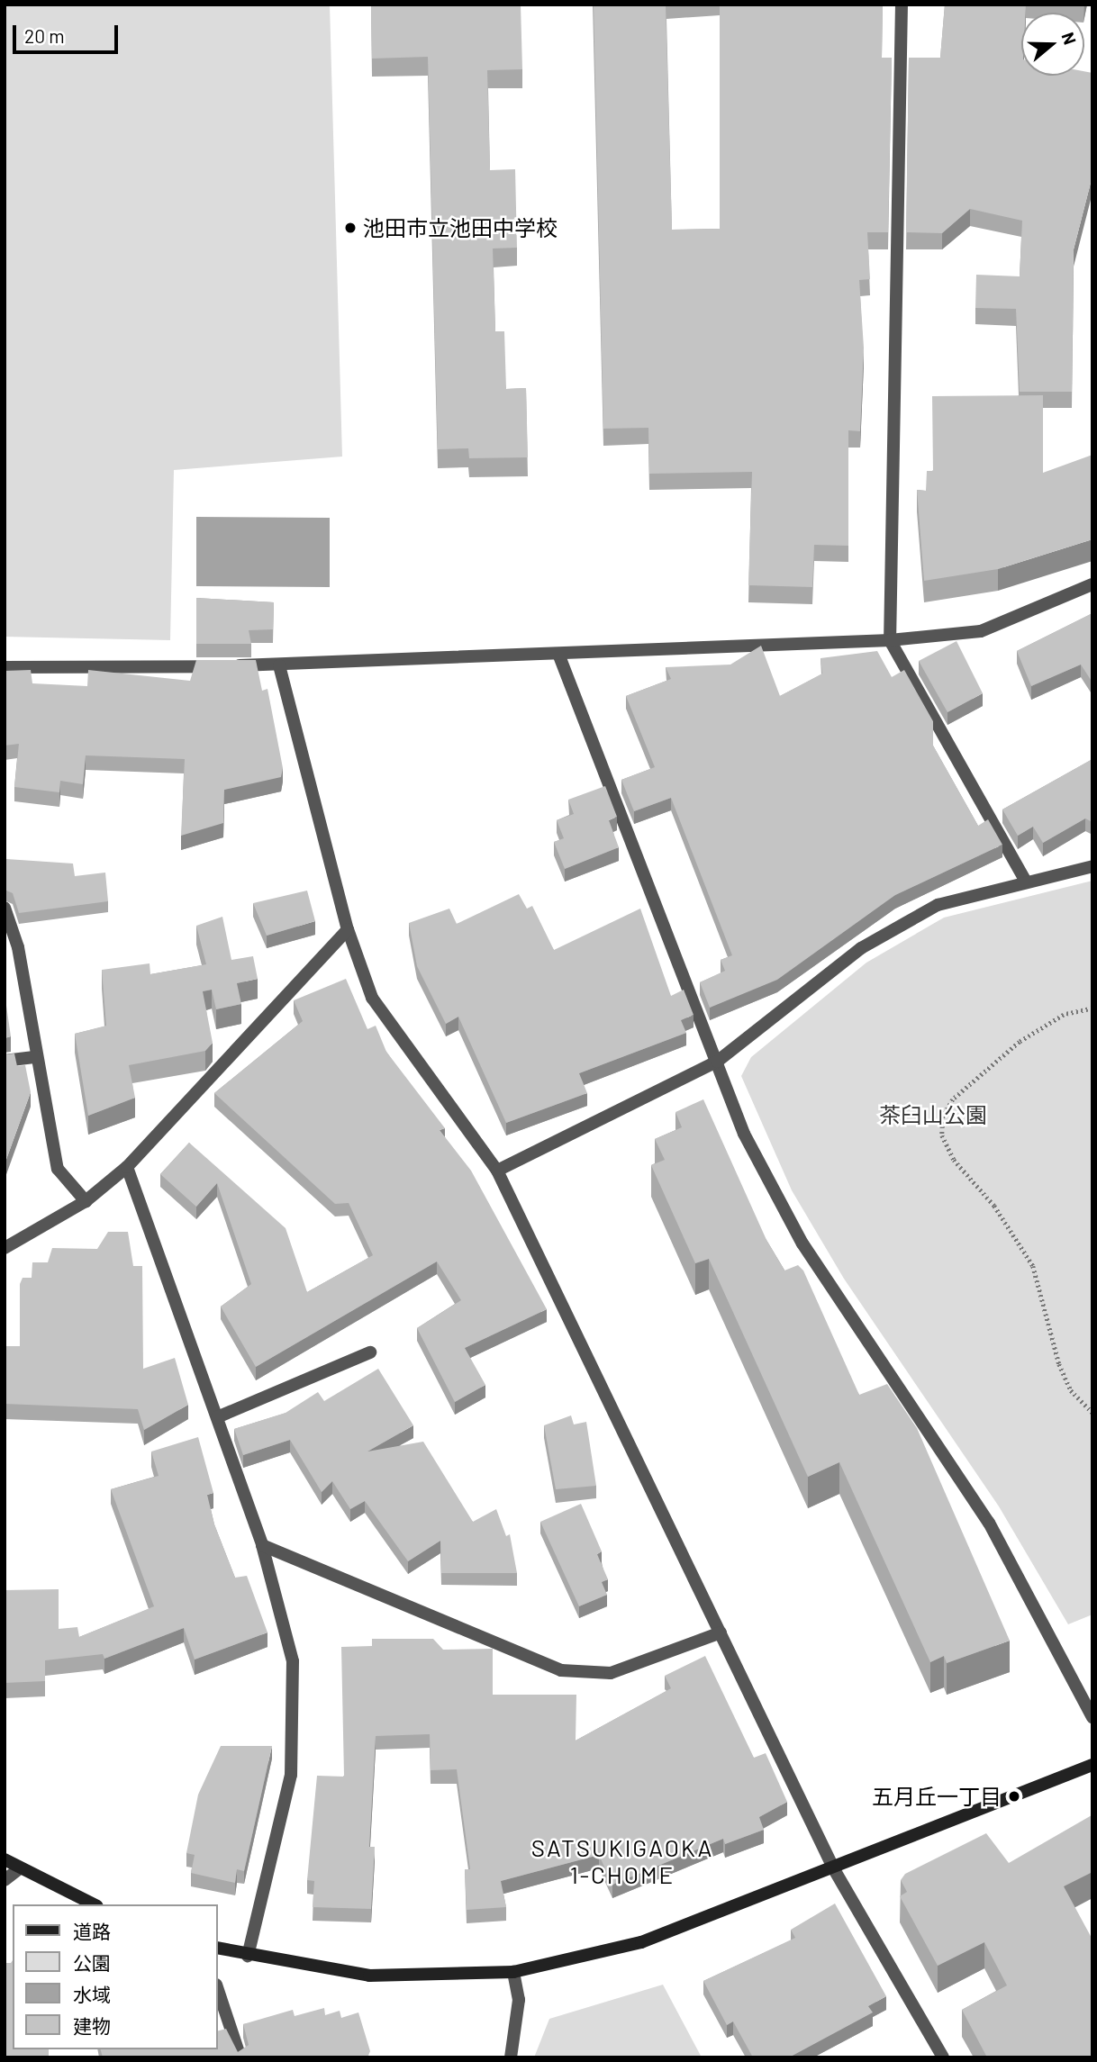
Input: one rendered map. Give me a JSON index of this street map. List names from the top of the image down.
{
  "districts": ["SATSUKIGAOKA 1-CHOME"],
  "parks": ["茶臼山公園"],
  "places": ["池田市立池田中学校", "五月丘一丁目"],
  "legend": [
    "道路",
    "公園",
    "水域",
    "建物"
  ],
  "scale_bar": "20 m",
  "north": "right"
}
